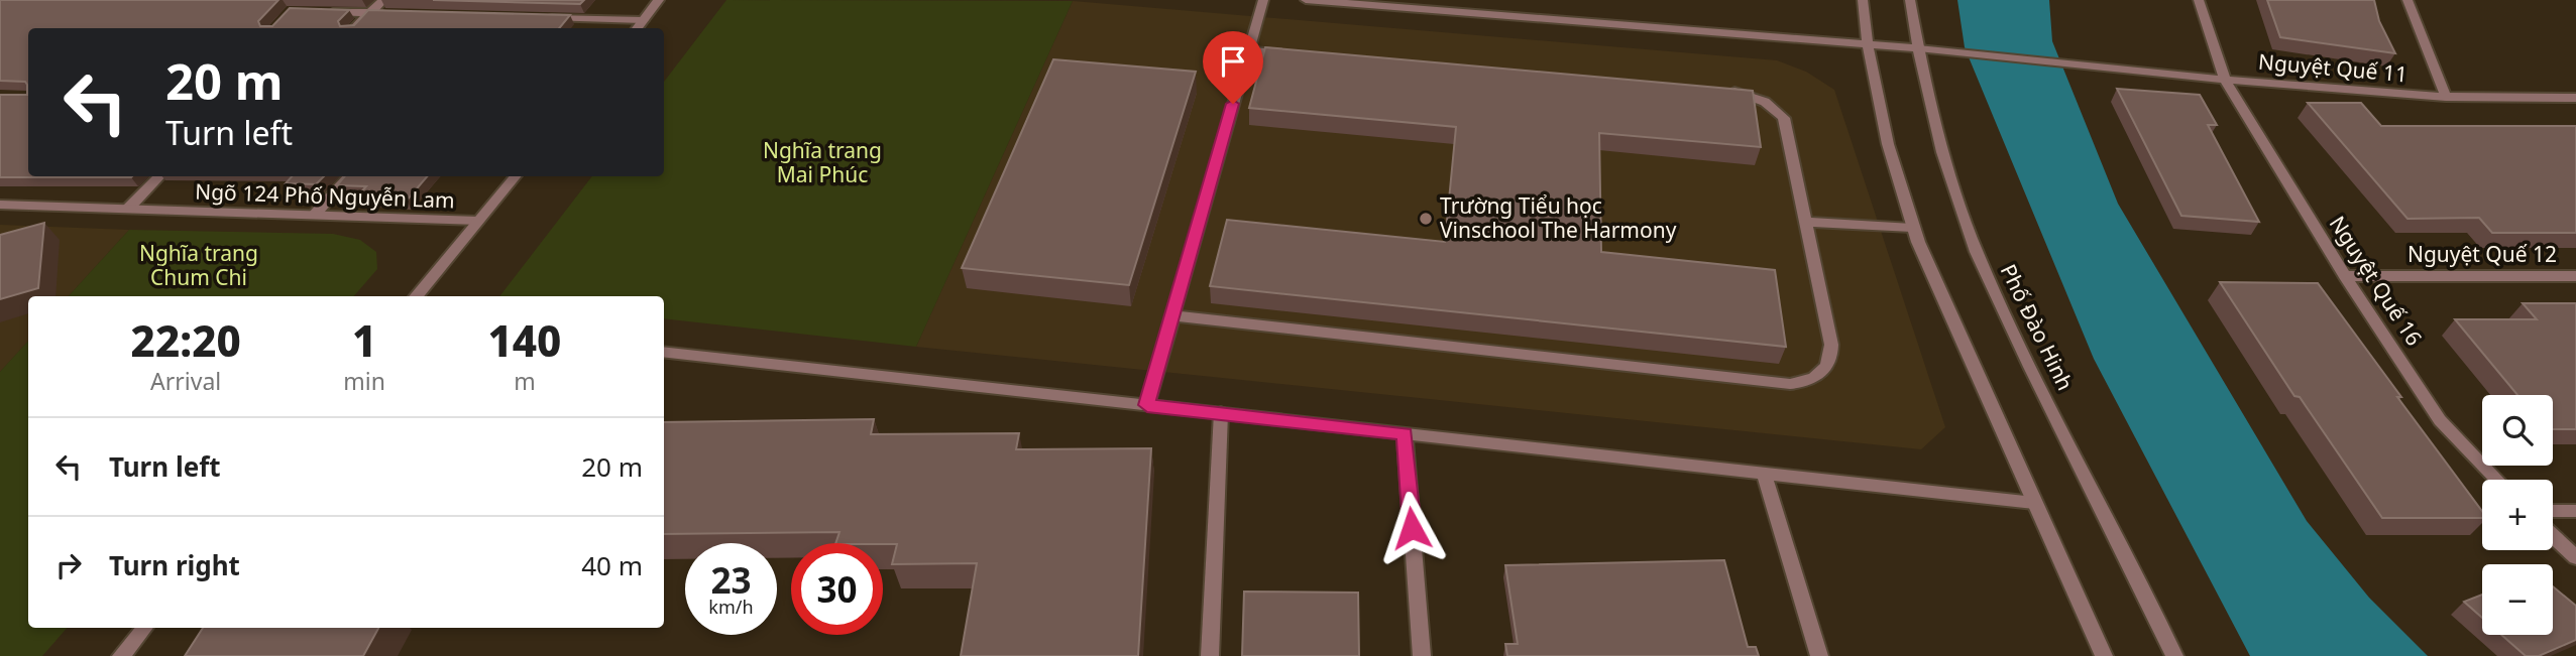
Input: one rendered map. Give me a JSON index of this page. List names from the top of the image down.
{
  "streets": {
    "street": [
      "Nguyệt Quế 11",
      "Ngõ 124 Phố Nguyễn Lam",
      "Nguyệt Quế 12",
      "Nguyệt Quế 16",
      "Phố Đào Hinh"
    ]
  },
  "crossings": [
    ["Nguyệt Quế 11", "Nguyệt Quế 16"],
    ["Nguyệt Quế 11", "Phố Đào Hinh"],
    ["Nguyệt Quế 12", "Nguyệt Quế 16"]
  ],
  "parks": ["Nghĩa trang Mai Phúc", "Nghĩa trang Chum Chi"],
  "places": ["Trường Tiểu học Vinschool The Harmony"],
  "page": {
    "turn": ["20 m", "Turn left"],
    "eta": [
      "22:20",
      "Arrival",
      "1",
      "min",
      "140",
      "m"
    ],
    "map_buttons": ["+", "−"],
    "list": [
      {
        "name": "Turn left",
        "value": "20 m"
      },
      {
        "name": "Turn right",
        "value": "40 m"
      }
    ],
    "speed": "23 km/h",
    "limit": "30"
  }
}
